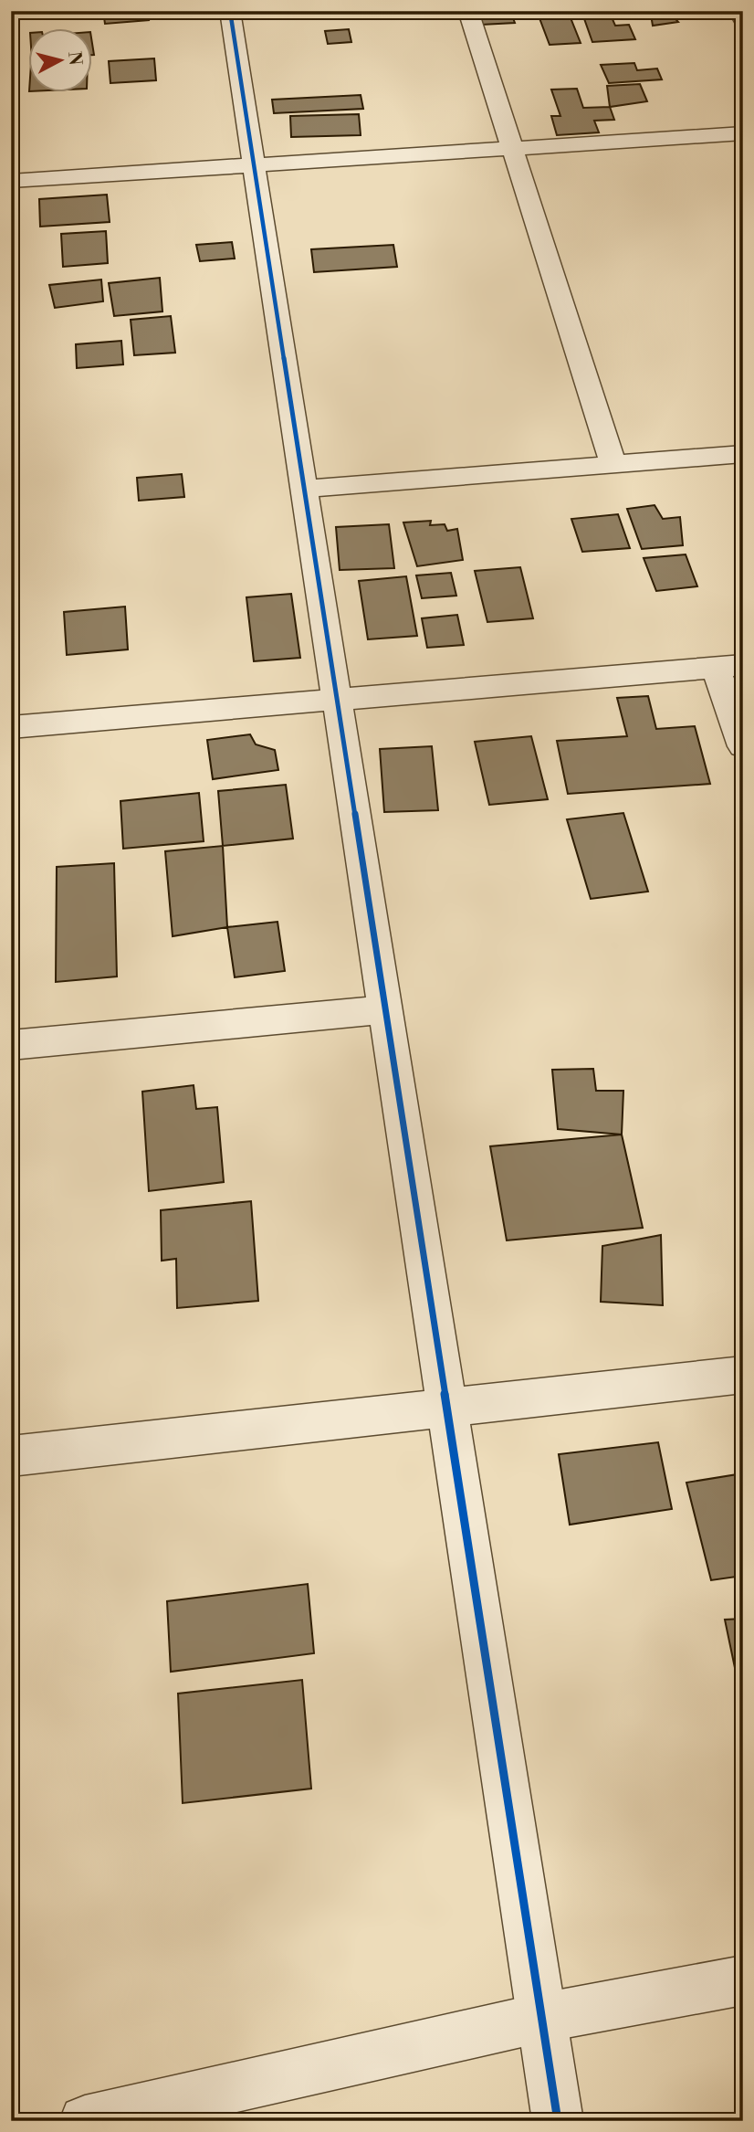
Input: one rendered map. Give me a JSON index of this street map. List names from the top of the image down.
{
  "north": "right"
}
